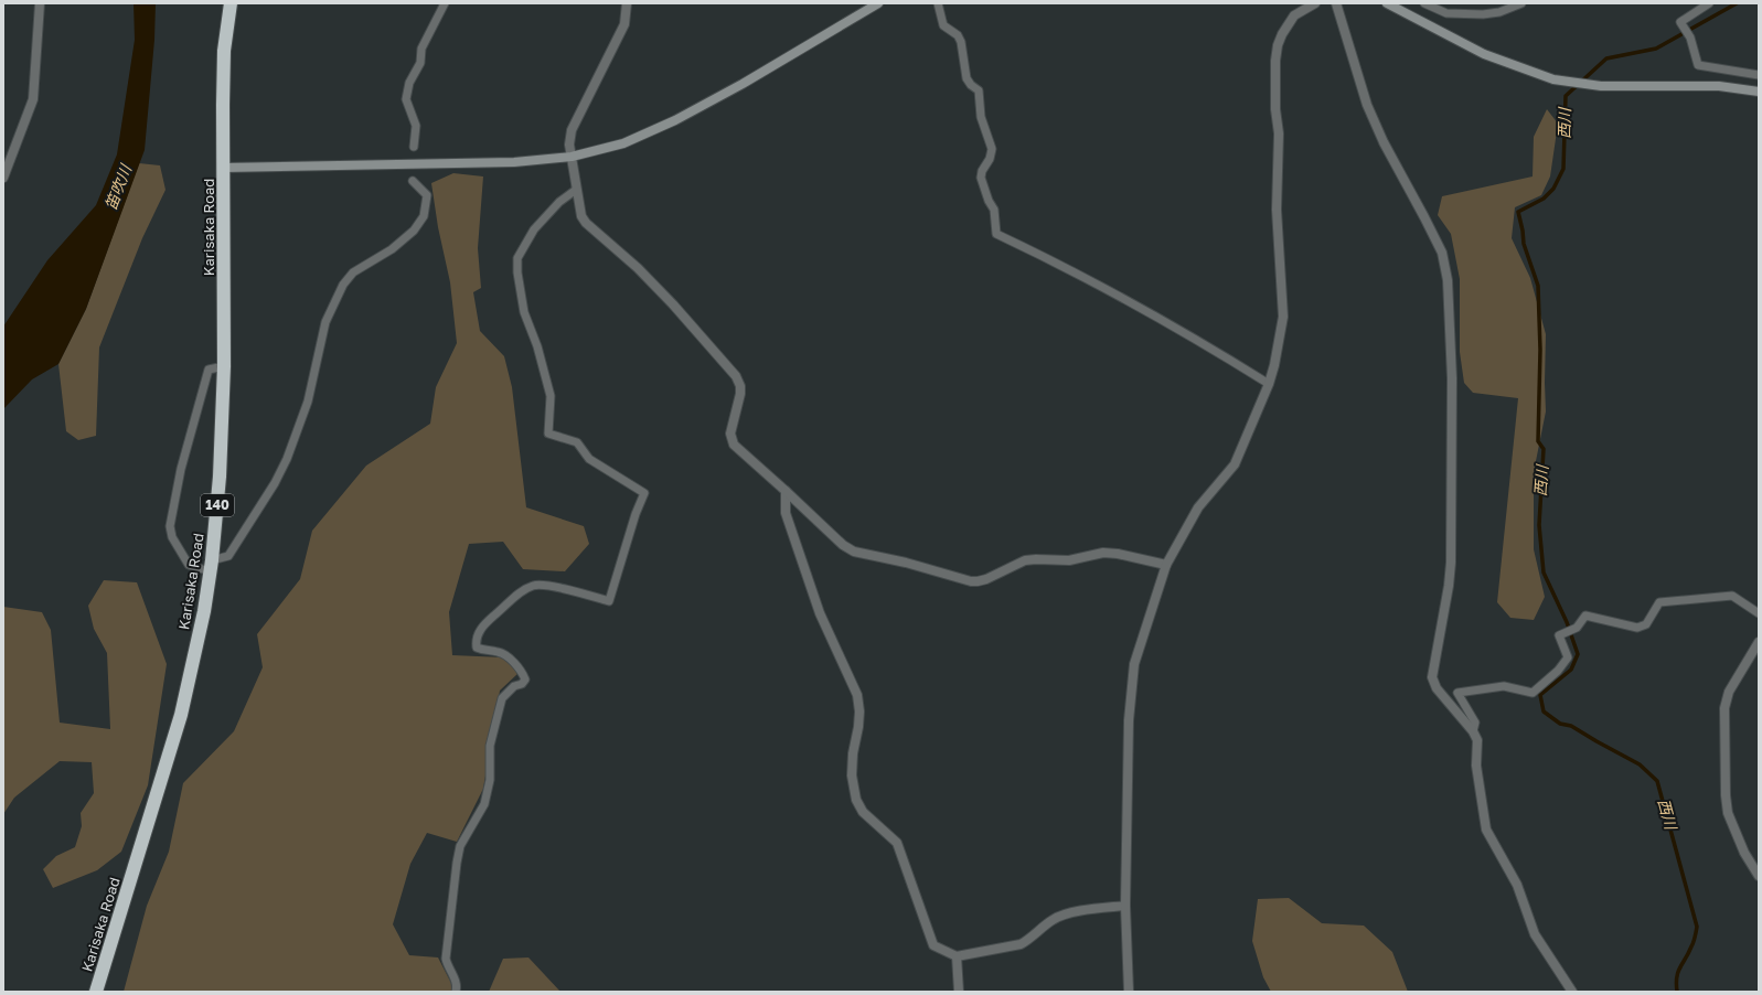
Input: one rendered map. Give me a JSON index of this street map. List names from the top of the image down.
{
  "streets": {
    "highway": ["Karisaka Road", "140"]
  },
  "water": ["西川", "笛吹川"]
}
